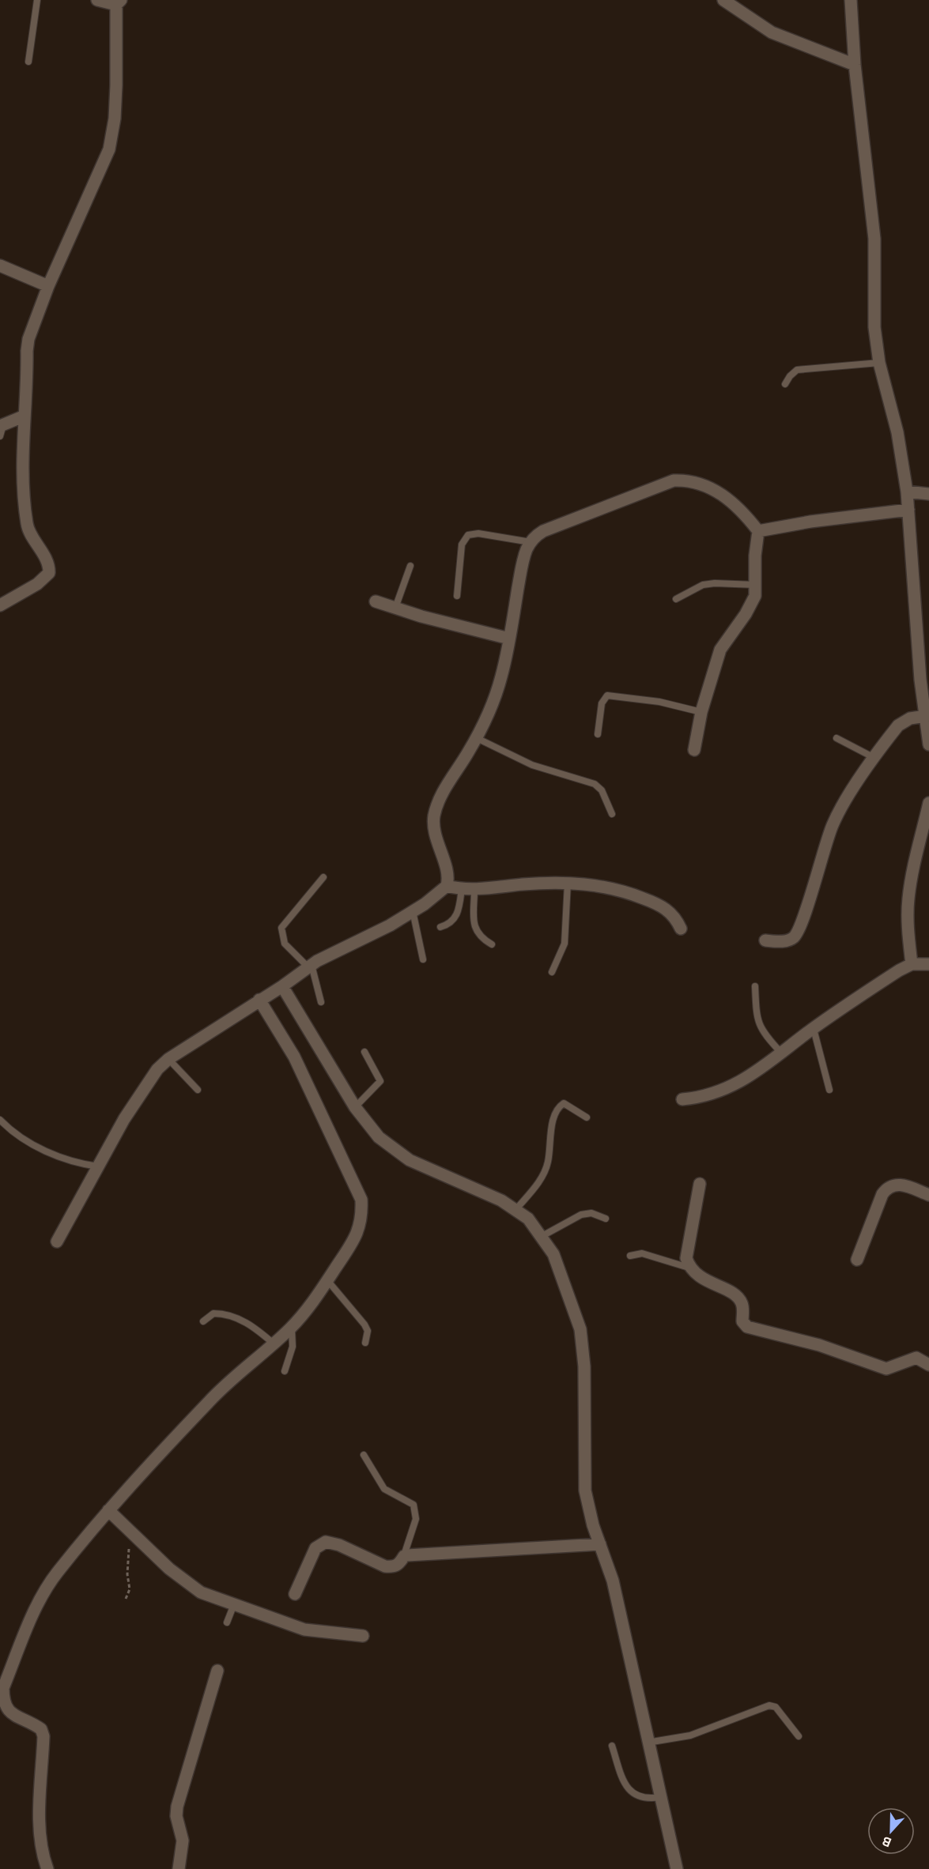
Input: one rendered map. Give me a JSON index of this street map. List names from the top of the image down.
{
  "north": "bottom"
}
